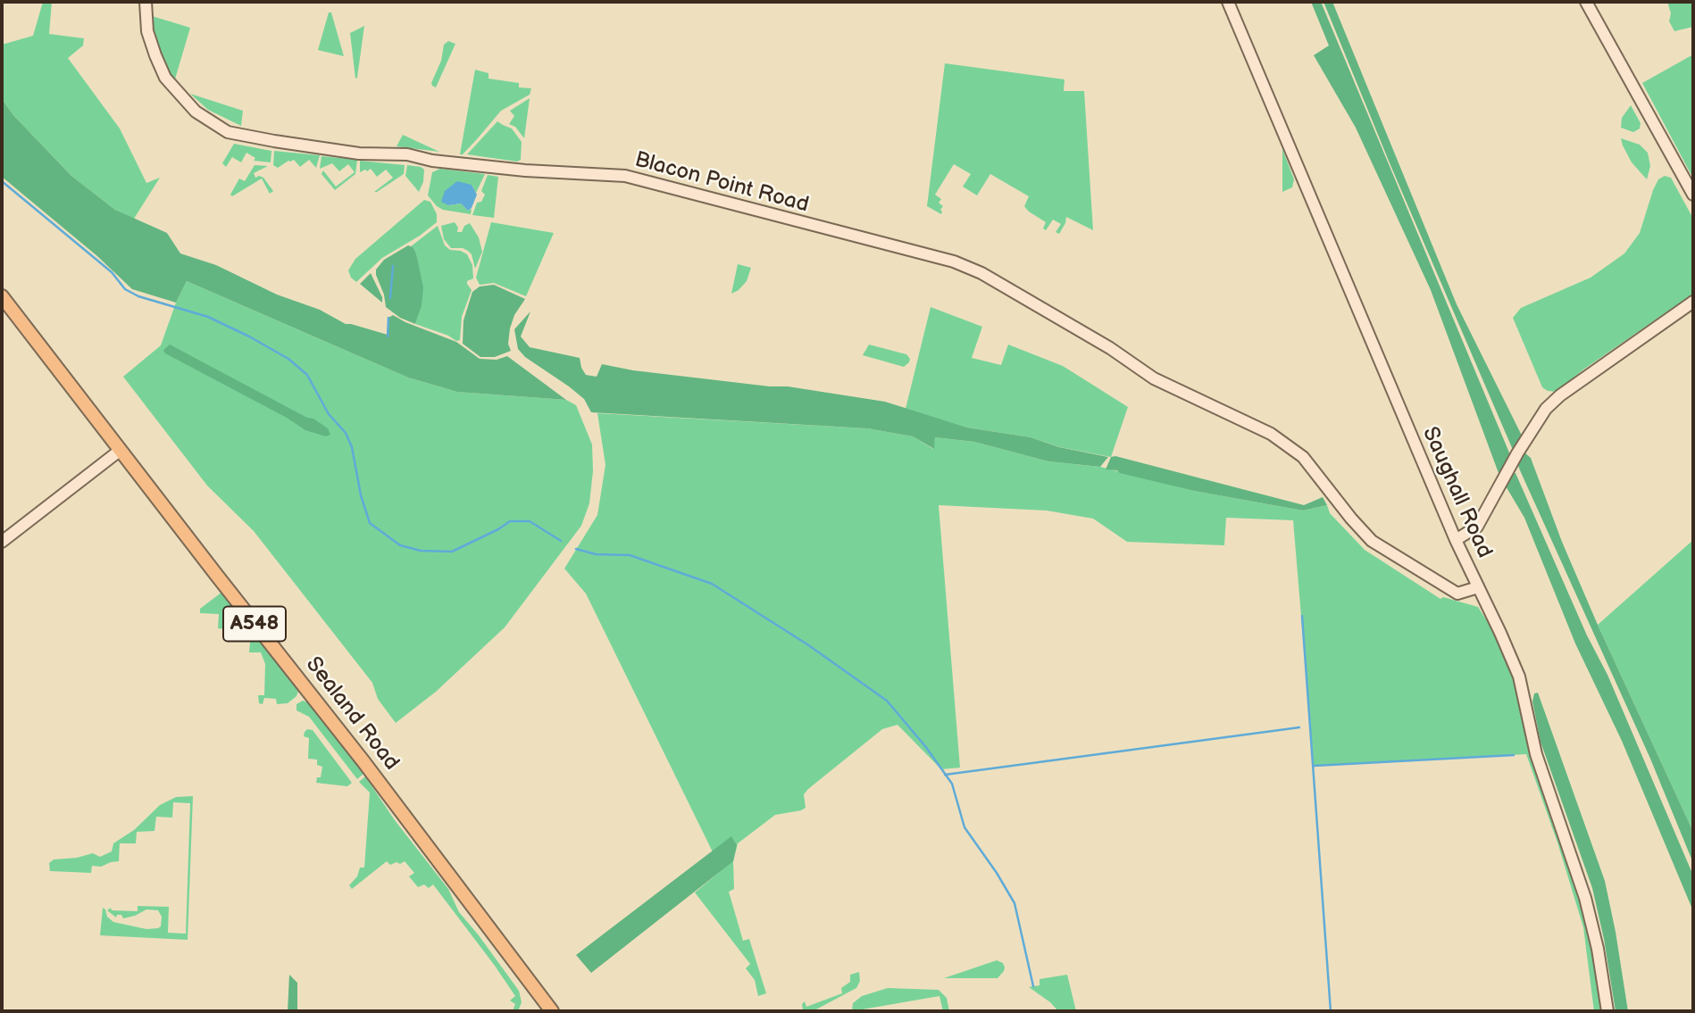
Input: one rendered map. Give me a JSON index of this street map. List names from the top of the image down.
{
  "streets": {
    "main road": ["A548", "Sealand Road"],
    "street": ["Blacon Point Road", "Saughall Road"]
  },
  "crossings": [
    ["Blacon Point Road", "Saughall Road"]
  ]
}
